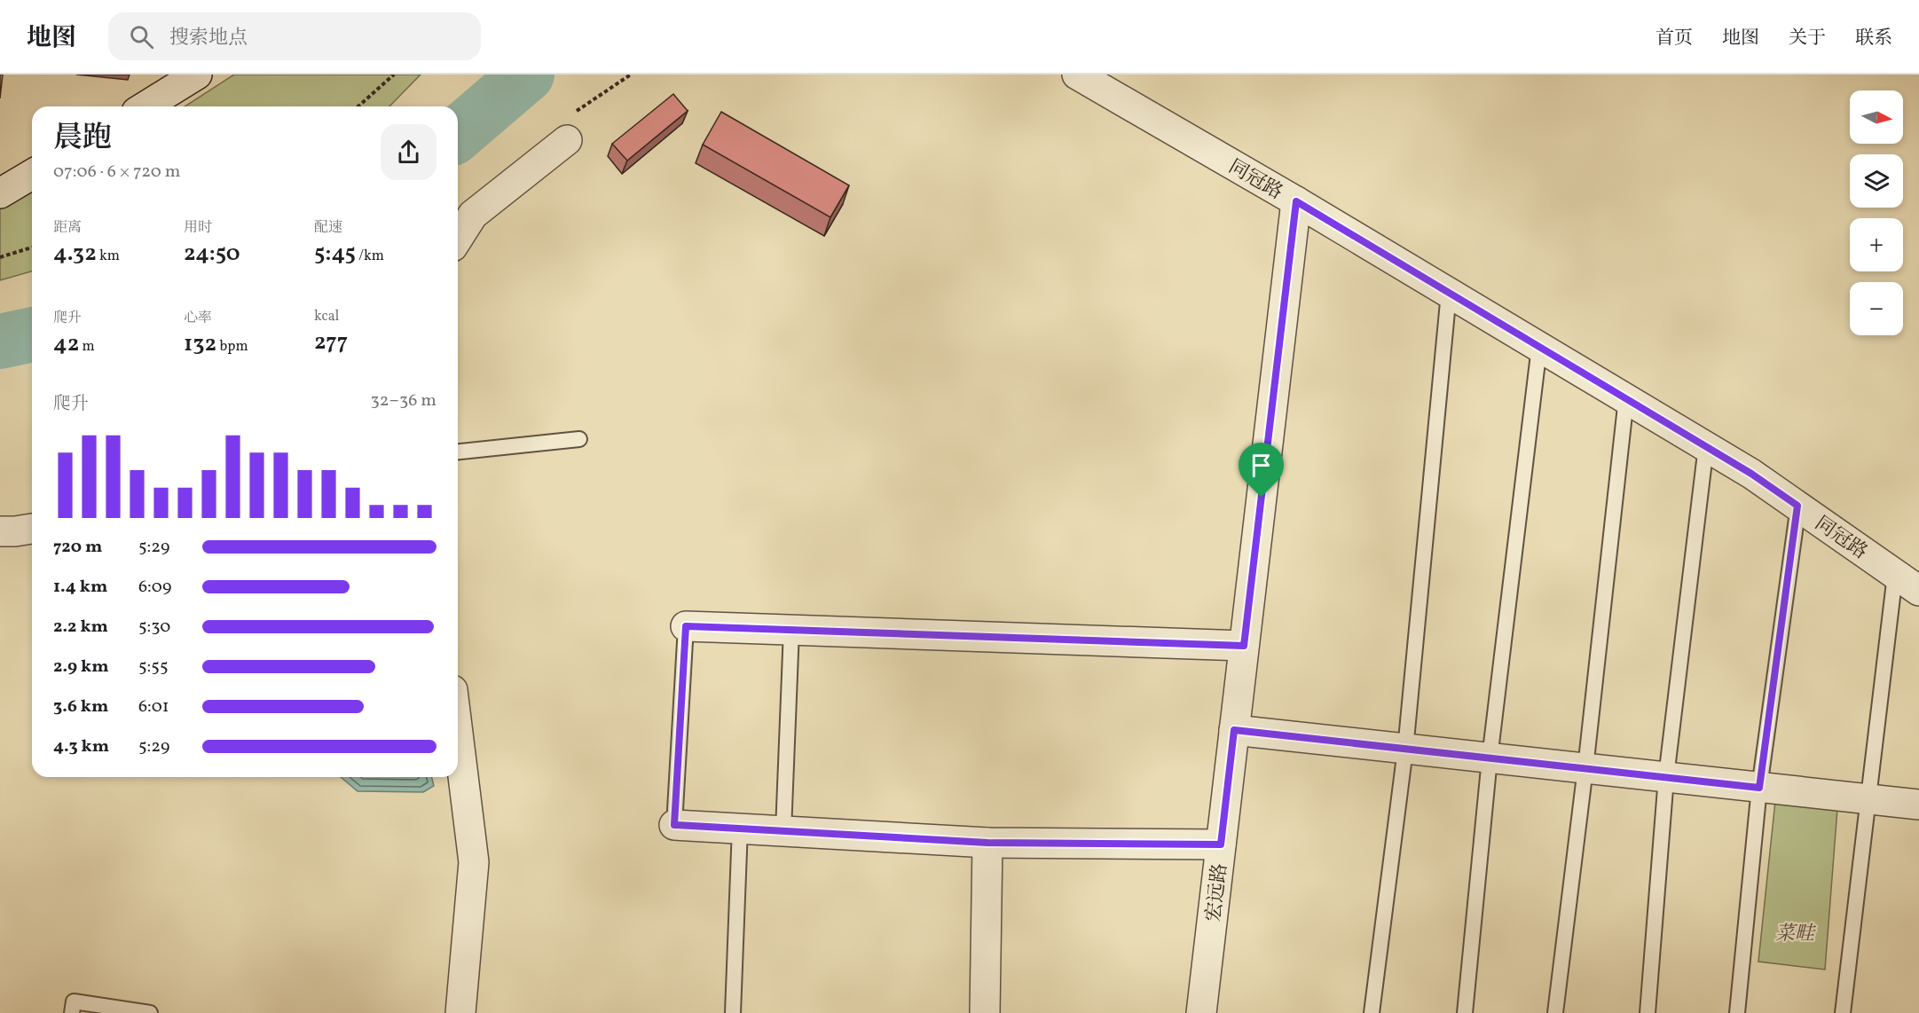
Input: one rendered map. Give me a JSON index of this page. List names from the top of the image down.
{
  "streets": {
    "street": ["同冠路", "宏远路"]
  },
  "crossings": [
    ["同冠路", "宏远路"]
  ],
  "parks": ["菜畦"],
  "north": "right",
  "page": {
    "header": "地图",
    "search": "搜索地点",
    "nav": [
      "首页",
      "地图",
      "关于",
      "联系"
    ],
    "map_buttons": ["+", "−"],
    "heading": ["晨跑", "07:06 · 6 × 720 m"],
    "stats": [
      ["距离", "4.32 km"],
      ["用时", "24:50"],
      ["配速", "5:45 /km"],
      ["爬升", "42 m"],
      ["心率", "132 bpm"],
      ["kcal", "277"]
    ],
    "chart": ["爬升", "32–36 m"],
    "list": [
      {
        "name": "720 m",
        "note": "5:29"
      },
      {
        "name": "1.4 km",
        "note": "6:09"
      },
      {
        "name": "2.2 km",
        "note": "5:30"
      },
      {
        "name": "2.9 km",
        "note": "5:55"
      },
      {
        "name": "3.6 km",
        "note": "6:01"
      },
      {
        "name": "4.3 km",
        "note": "5:29"
      }
    ]
  }
}
